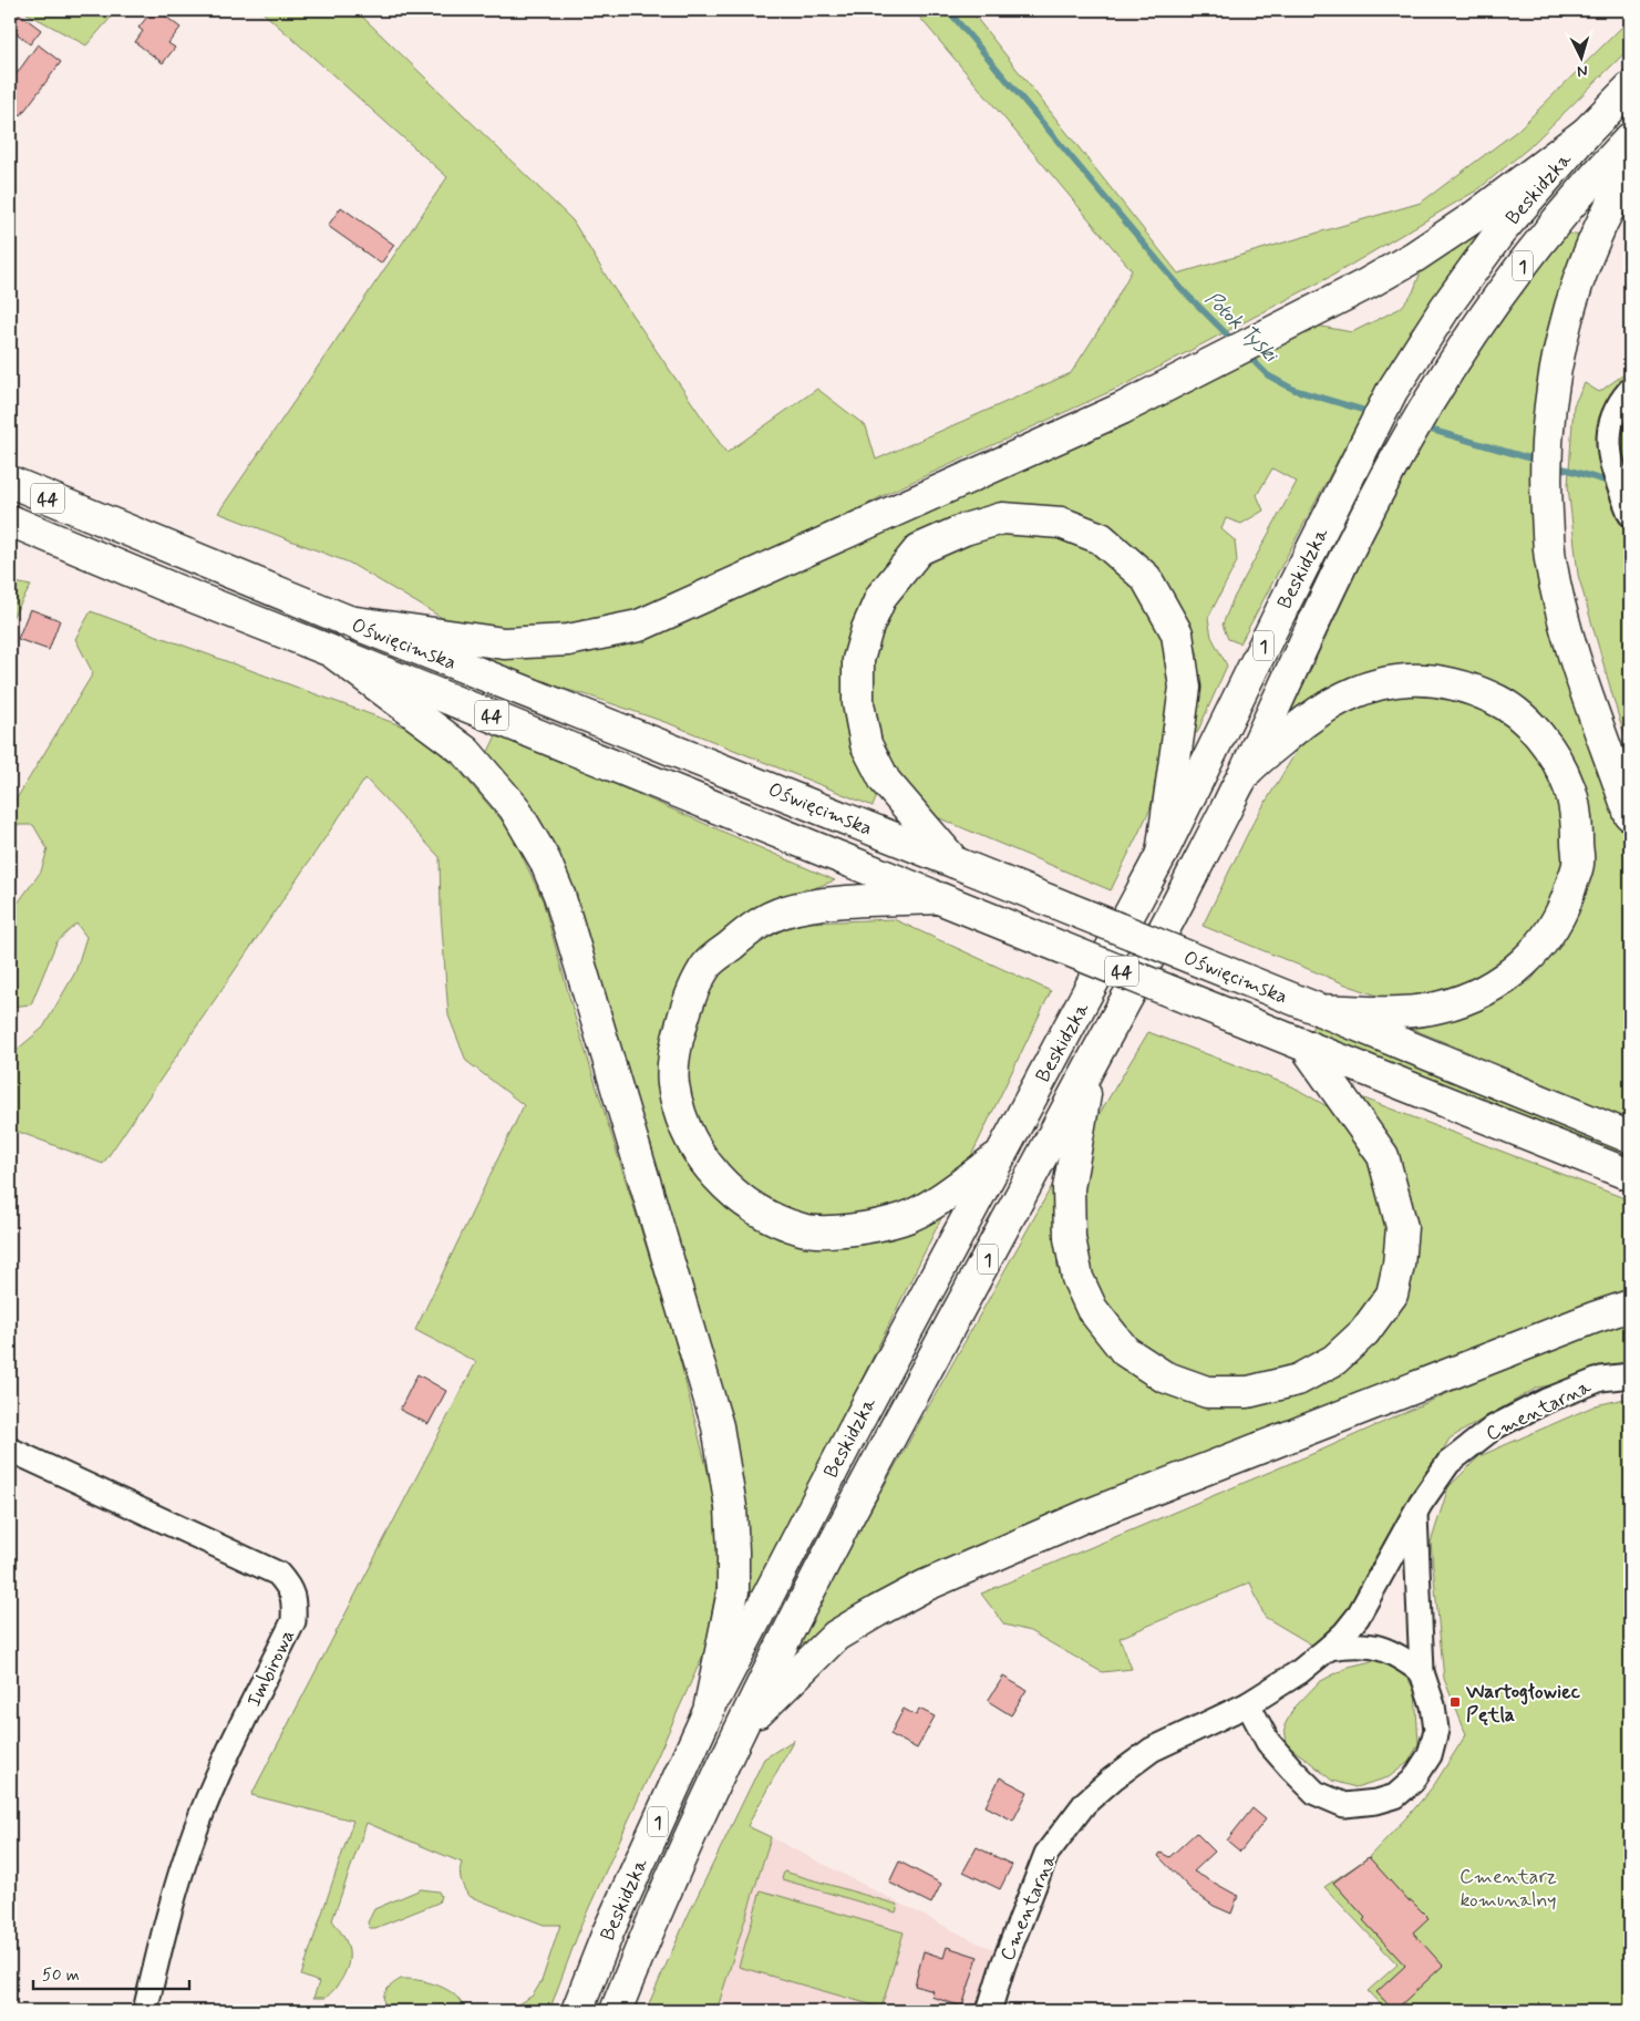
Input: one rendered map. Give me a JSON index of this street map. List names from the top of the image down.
{
  "streets": {
    "main road": [
      "Beskidzka",
      "1",
      "44",
      "Oświęcimska"
    ],
    "street": ["Cmentarna", "Imbirowa"]
  },
  "water": ["Potok Tyski"],
  "parks": ["Cmentarz komunalny"],
  "places": {
    "transit": ["Wartogłowiec Pętla"]
  },
  "scale_bar": "50 m",
  "north": "bottom"
}
